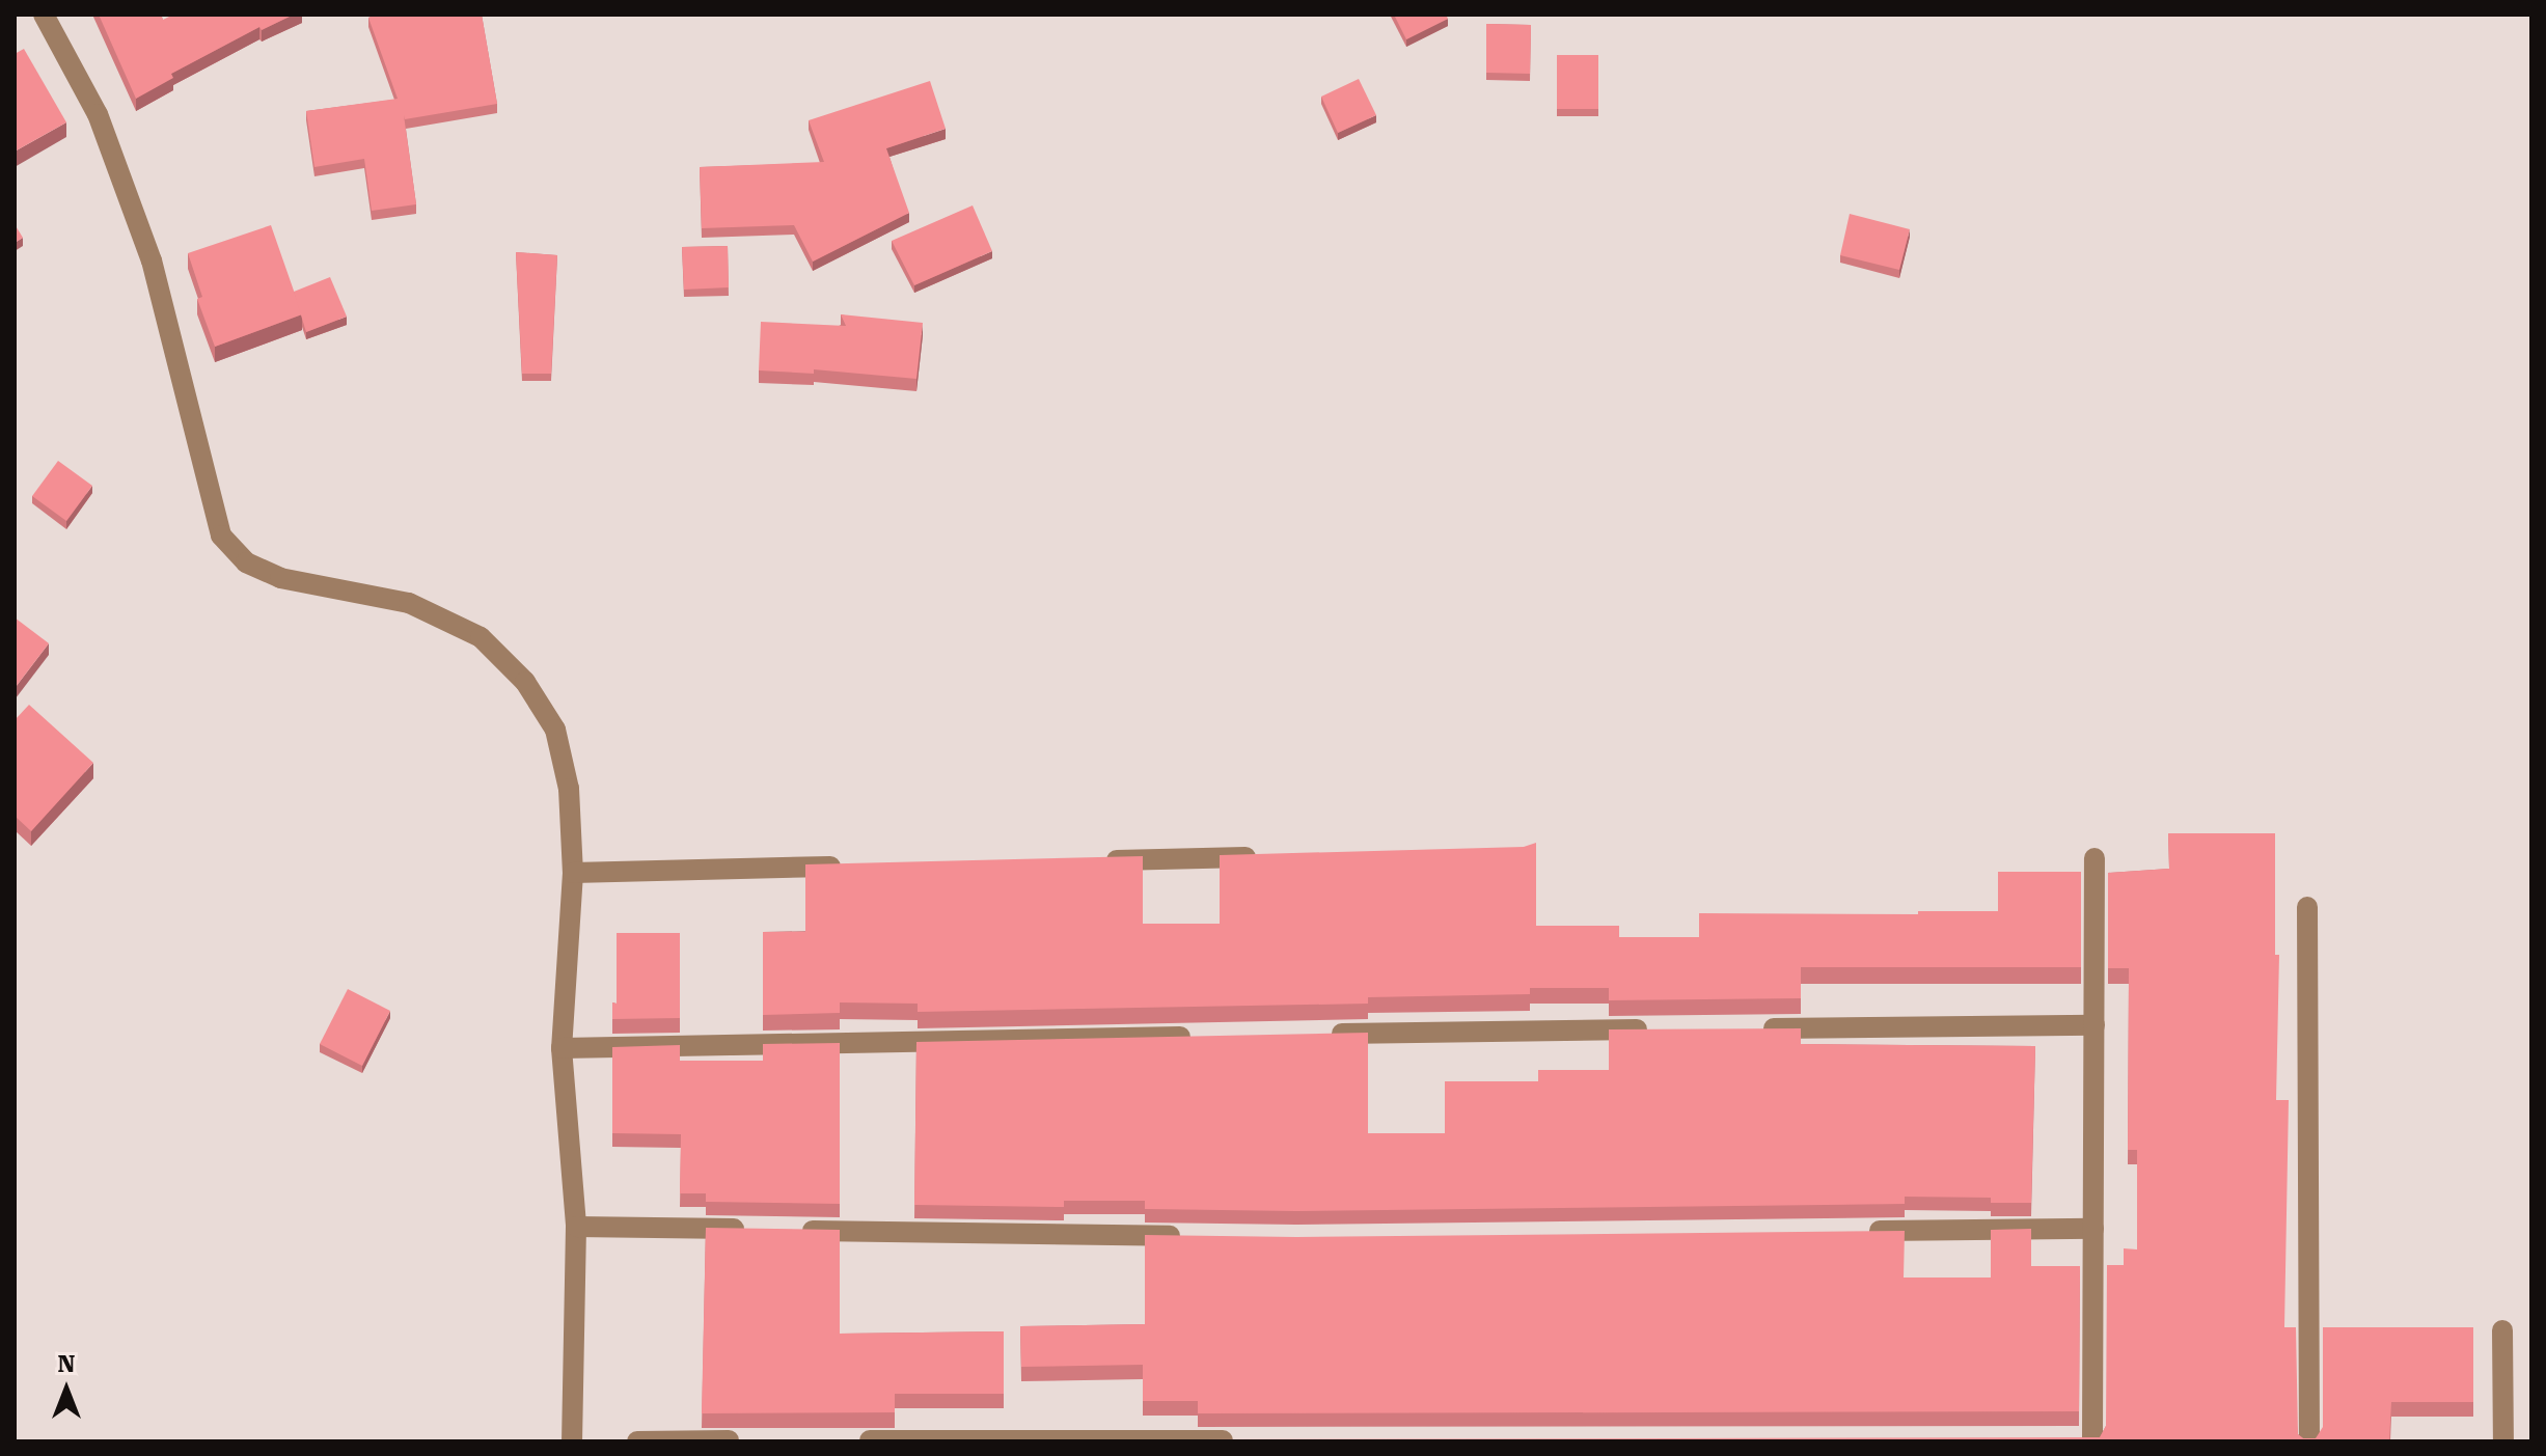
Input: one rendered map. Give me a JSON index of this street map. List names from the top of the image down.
{
  "north": "top"
}
